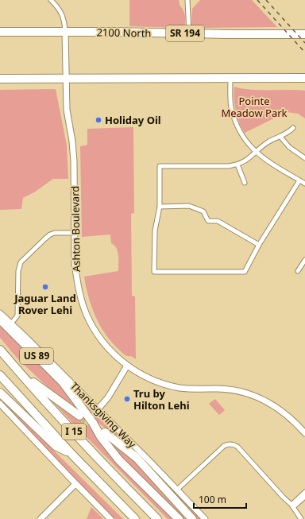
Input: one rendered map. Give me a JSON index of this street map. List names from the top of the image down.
{
  "streets": {
    "highway": [
      "2100 North",
      "SR 194",
      "US 89",
      "I 15"
    ],
    "street": ["Ashton Boulevard", "Thanksgiving Way"]
  },
  "crossings": [
    ["2100 North", "Ashton Boulevard"]
  ],
  "parks": ["Pointe Meadow Park"],
  "places": ["Holiday Oil", "Jaguar Land Rover Lehi", "Tru by Hilton Lehi"],
  "scale_bar": "100 m"
}
